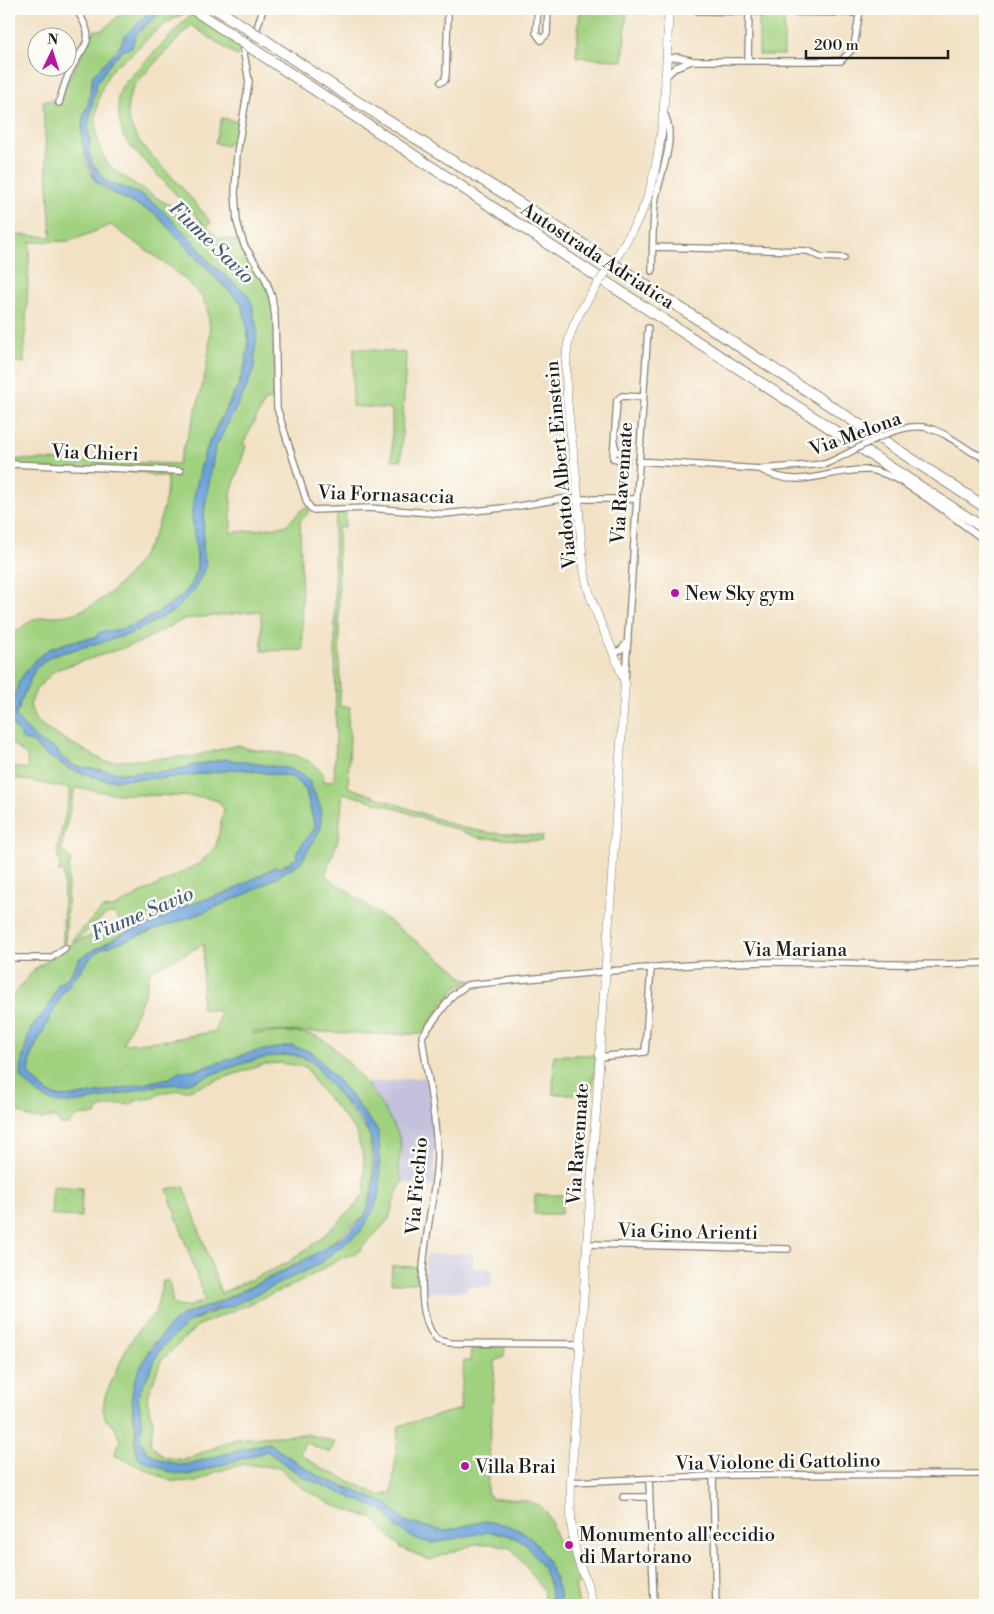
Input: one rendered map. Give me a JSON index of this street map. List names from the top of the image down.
{
  "streets": {
    "highway": ["Autostrada Adriatica"],
    "main road": ["Viadotto Albert Einstein", "Via Ravennate"],
    "street": [
      "Via Melona",
      "Via Chieri",
      "Via Fornasaccia",
      "Via Mariana",
      "Via Ficchio",
      "Via Gino Arienti",
      "Via Violone di Gattolino"
    ]
  },
  "crossings": [
    ["Via Melona", "Via Ravennate"],
    ["Viadotto Albert Einstein", "Via Ravennate"],
    ["Viadotto Albert Einstein", "Via Fornasaccia"],
    ["Via Ravennate", "Via Fornasaccia"],
    ["Via Ravennate", "Via Mariana"],
    ["Via Ravennate", "Via Ficchio"],
    ["Via Ravennate", "Via Gino Arienti"],
    ["Via Ravennate", "Via Violone di Gattolino"],
    ["Via Mariana", "Via Ficchio"]
  ],
  "water": ["Fiume Savio"],
  "places": ["New Sky gym", "Villa Brai", "Monumento all'eccidio di Martorano"],
  "scale_bar": "200 m",
  "north": "top"
}
